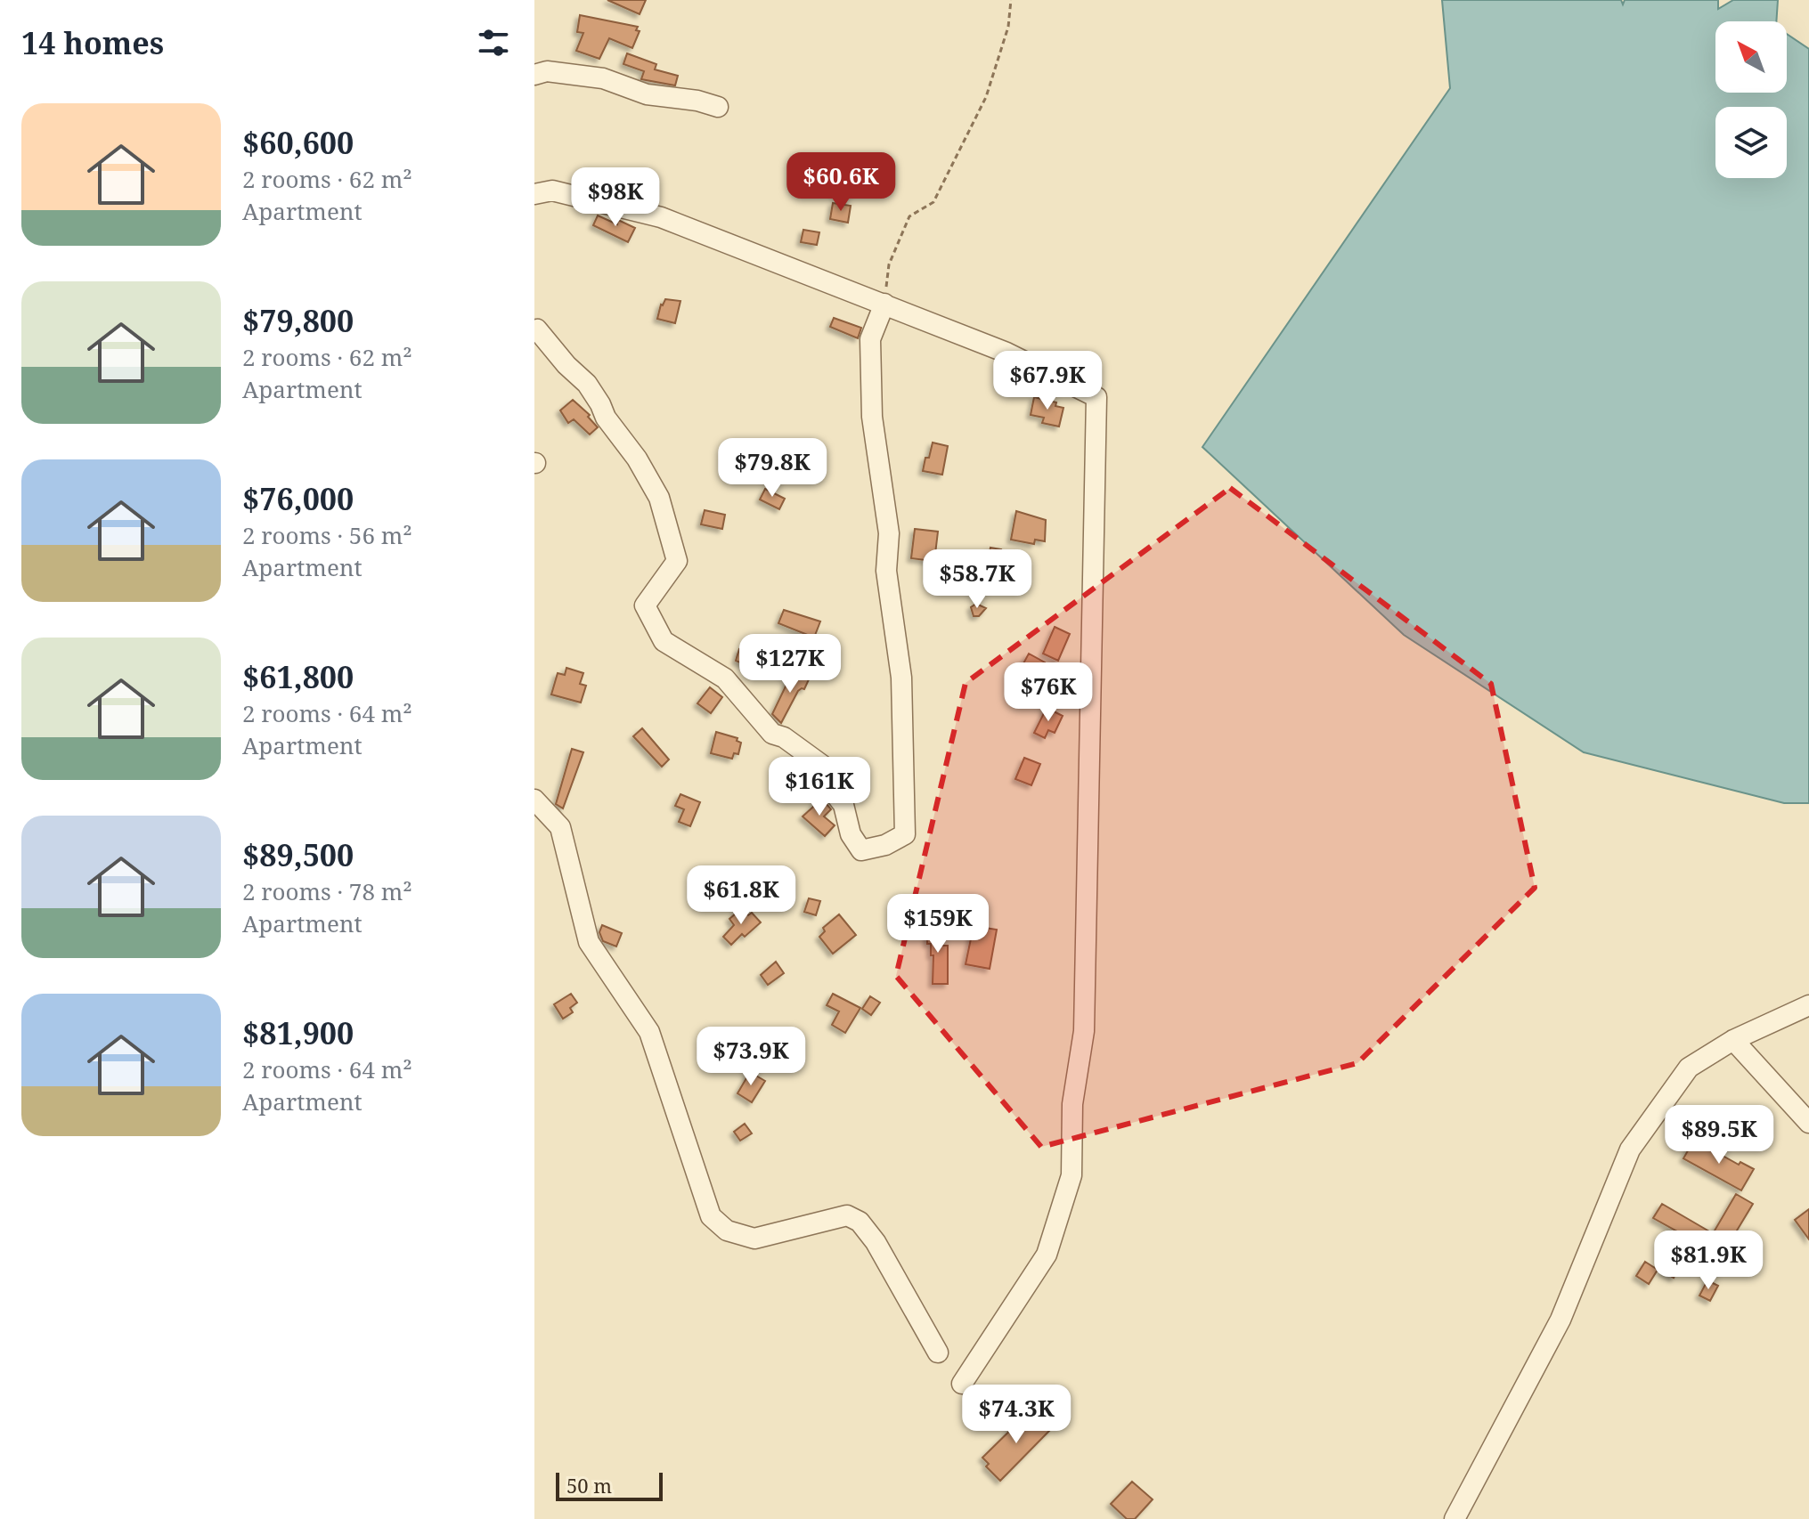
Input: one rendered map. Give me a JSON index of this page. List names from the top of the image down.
{
  "scale_bar": "50 m",
  "north": "top left",
  "page": {
    "heading": "14 homes",
    "list": [
      {
        "name": "$60,600",
        "note": "2 rooms · 62 m² · Apartment"
      },
      {
        "name": "$79,800",
        "note": "2 rooms · 62 m² · Apartment"
      },
      {
        "name": "$76,000",
        "note": "2 rooms · 56 m² · Apartment"
      },
      {
        "name": "$61,800",
        "note": "2 rooms · 64 m² · Apartment"
      },
      {
        "name": "$89,500",
        "note": "2 rooms · 78 m² · Apartment"
      },
      {
        "name": "$81,900",
        "note": "2 rooms · 64 m² · Apartment"
      }
    ],
    "price": [
      "$60.6K",
      "$98K",
      "$67.9K",
      "$79.8K",
      "$58.7K",
      "$127K",
      "$76K",
      "$161K",
      "$61.8K",
      "$159K",
      "$73.9K",
      "$89.5K",
      "$81.9K",
      "$74.3K"
    ],
    "scale": "50 m"
  }
}
